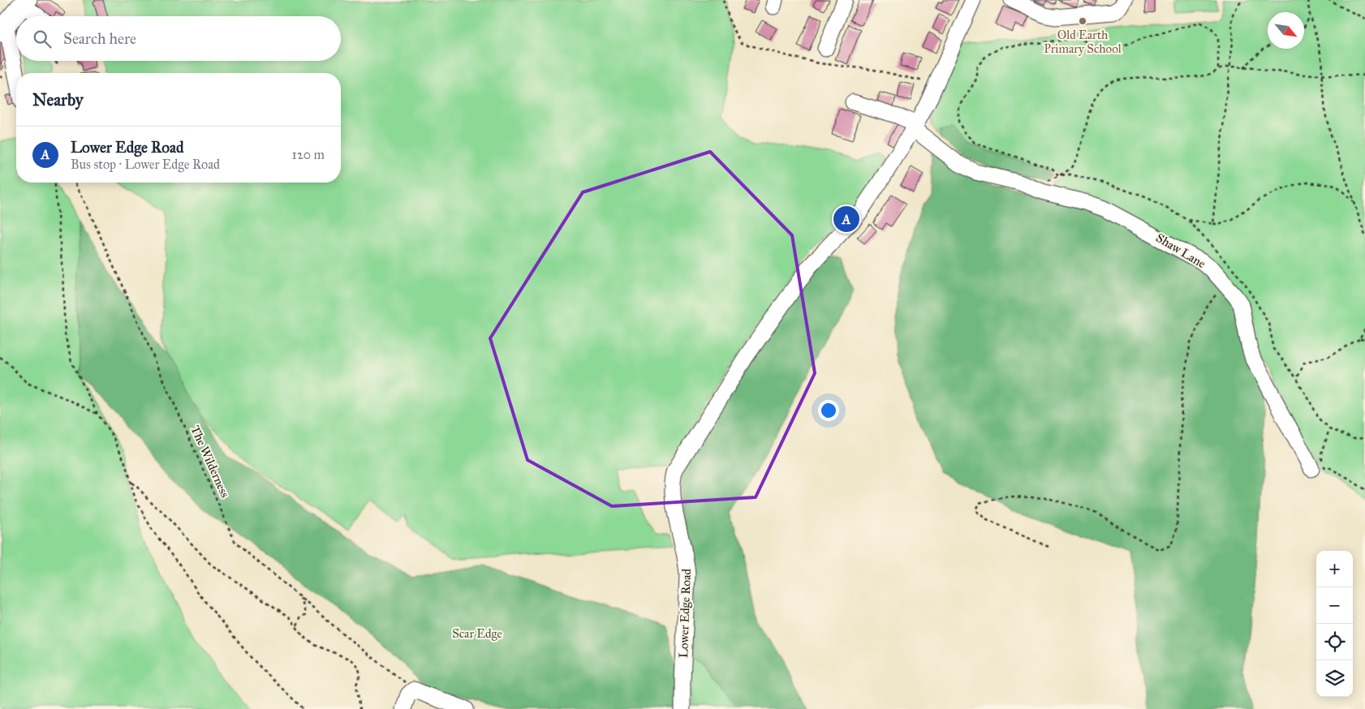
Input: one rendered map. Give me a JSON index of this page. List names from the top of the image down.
{
  "streets": {
    "street": ["Shaw Lane", "Lower Edge Road"],
    "path": ["The Wilderness"]
  },
  "crossings": [
    ["Shaw Lane", "Lower Edge Road"]
  ],
  "parks": ["Scar Edge"],
  "places": ["Old Earth Primary School"],
  "north": "bottom right",
  "page": {
    "search": "Search here",
    "heading": "Nearby",
    "list": [
      {
        "mark": "A",
        "name": "Lower Edge Road",
        "note": "Bus stop · Lower Edge Road",
        "value": "120 m"
      }
    ],
    "pins": "A",
    "map_buttons": ["+", "−"]
  }
}
